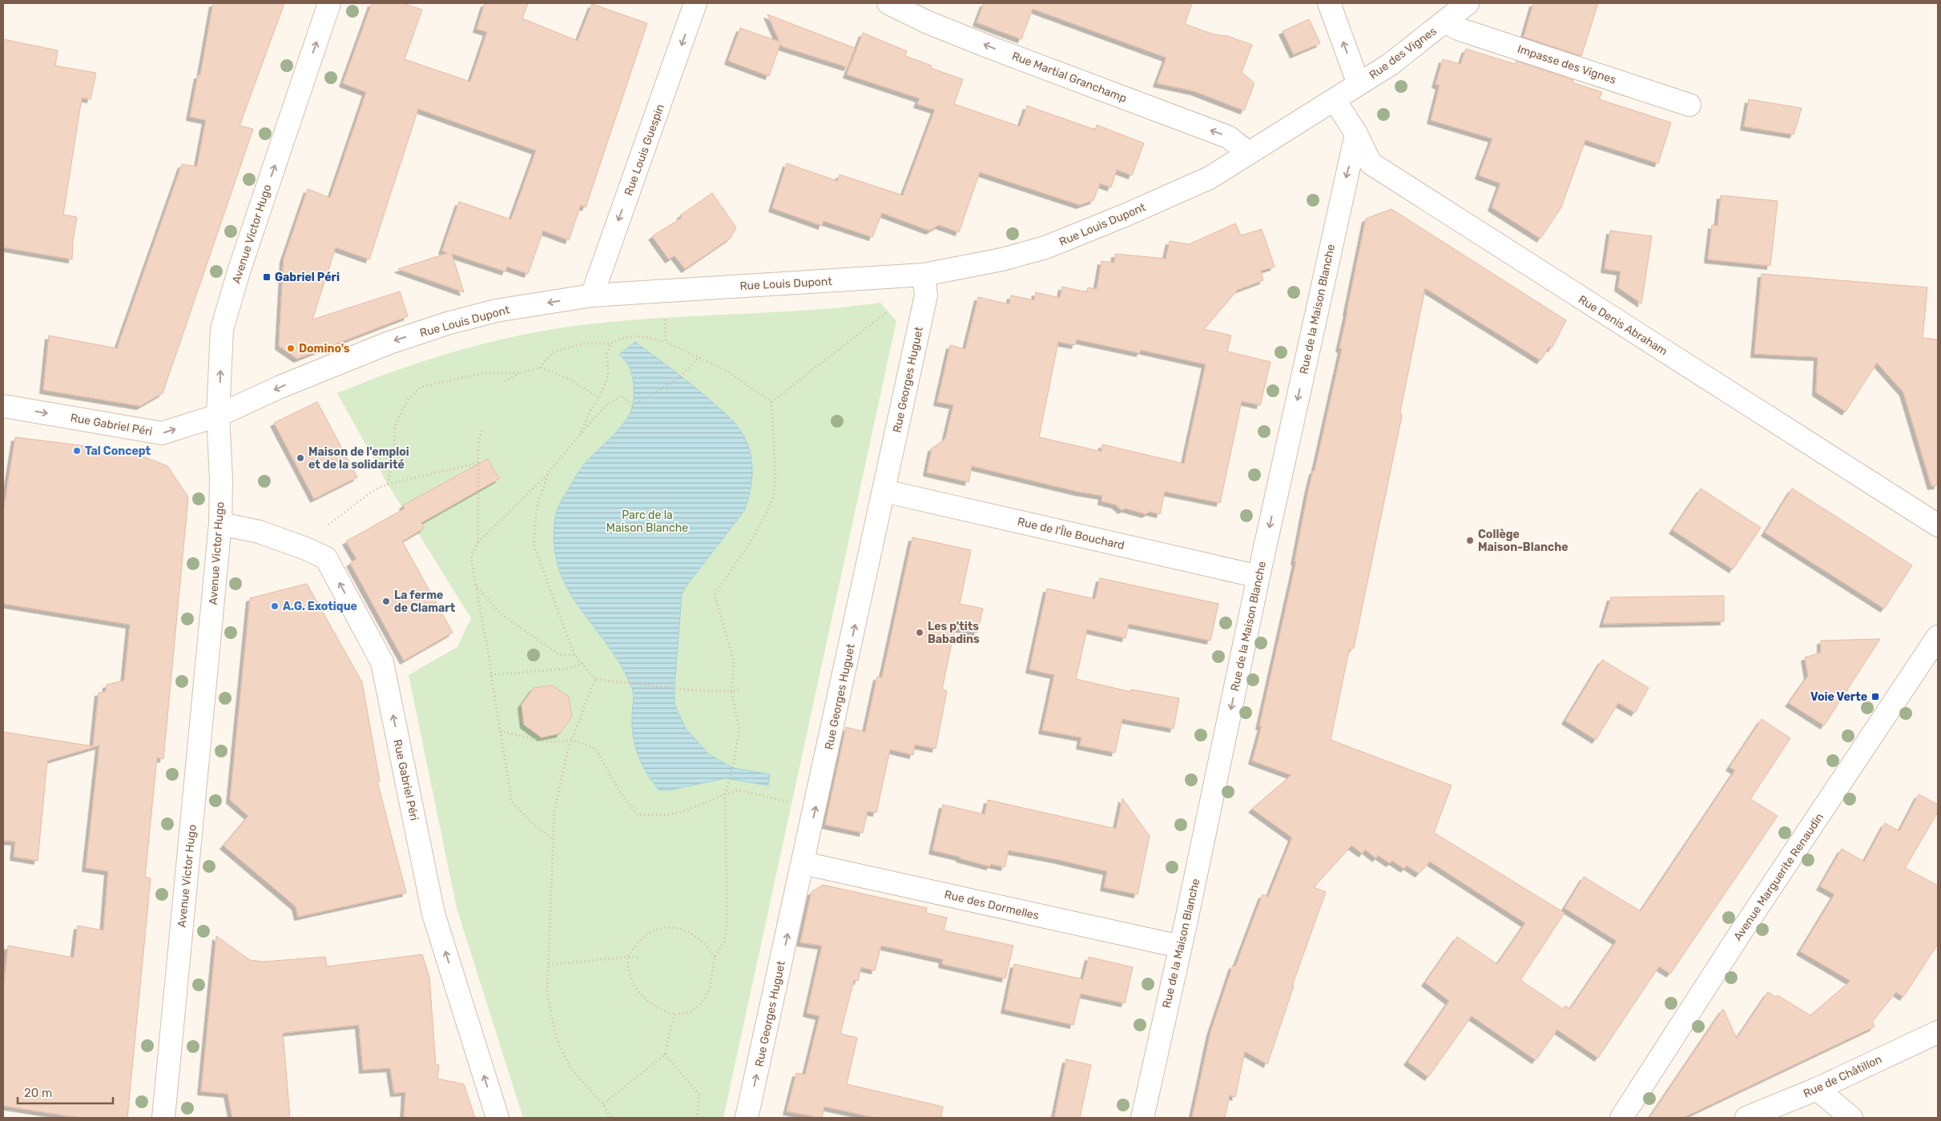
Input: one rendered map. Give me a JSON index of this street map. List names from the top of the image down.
{
  "streets": {
    "street": [
      "Rue des Vignes",
      "Impasse des Vignes",
      "Rue Martial Granchamp",
      "Rue Louis Guespin",
      "Rue Louis Dupont",
      "Avenue Victor Hugo",
      "Rue de la Maison Blanche",
      "Rue Denis Abraham",
      "Rue Georges Huguet",
      "Rue Gabriel Péri",
      "Rue de l'Île Bouchard",
      "Avenue Marguerite Renaudin",
      "Rue des Dormelles",
      "Rue de Châtillon"
    ]
  },
  "crossings": [
    ["Rue des Vignes", "Impasse des Vignes"],
    ["Rue des Vignes", "Rue Louis Dupont"],
    ["Rue des Vignes", "Rue Denis Abraham"],
    ["Rue Martial Granchamp", "Rue Louis Dupont"],
    ["Rue Louis Guespin", "Rue Louis Dupont"],
    ["Rue Louis Dupont", "Avenue Victor Hugo"],
    ["Rue Louis Dupont", "Rue Denis Abraham"],
    ["Rue Louis Dupont", "Rue Georges Huguet"],
    ["Rue Louis Dupont", "Rue Gabriel Péri"],
    ["Avenue Victor Hugo", "Rue Gabriel Péri"],
    ["Rue de la Maison Blanche", "Rue Denis Abraham"],
    ["Rue de la Maison Blanche", "Rue de l'Île Bouchard"],
    ["Rue de la Maison Blanche", "Rue des Dormelles"],
    ["Rue Georges Huguet", "Rue de l'Île Bouchard"],
    ["Rue Georges Huguet", "Rue des Dormelles"]
  ],
  "one_way": [
    "Rue Martial Granchamp",
    "Rue Louis Guespin",
    "Avenue Victor Hugo",
    "Rue de la Maison Blanche",
    "Rue Georges Huguet"
  ],
  "parks": ["Parc de la Maison Blanche"],
  "places": {
    "transit": ["Gabriel Péri", "Voie Verte"],
    "other": [
      "Domino's",
      "Tal Concept",
      "Maison de l'emploi et de la solidarité",
      "Collège Maison-Blanche",
      "La ferme de Clamart",
      "A.G. Exotique",
      "Les p'tits Babadins"
    ]
  },
  "scale_bar": "20 m"
}
